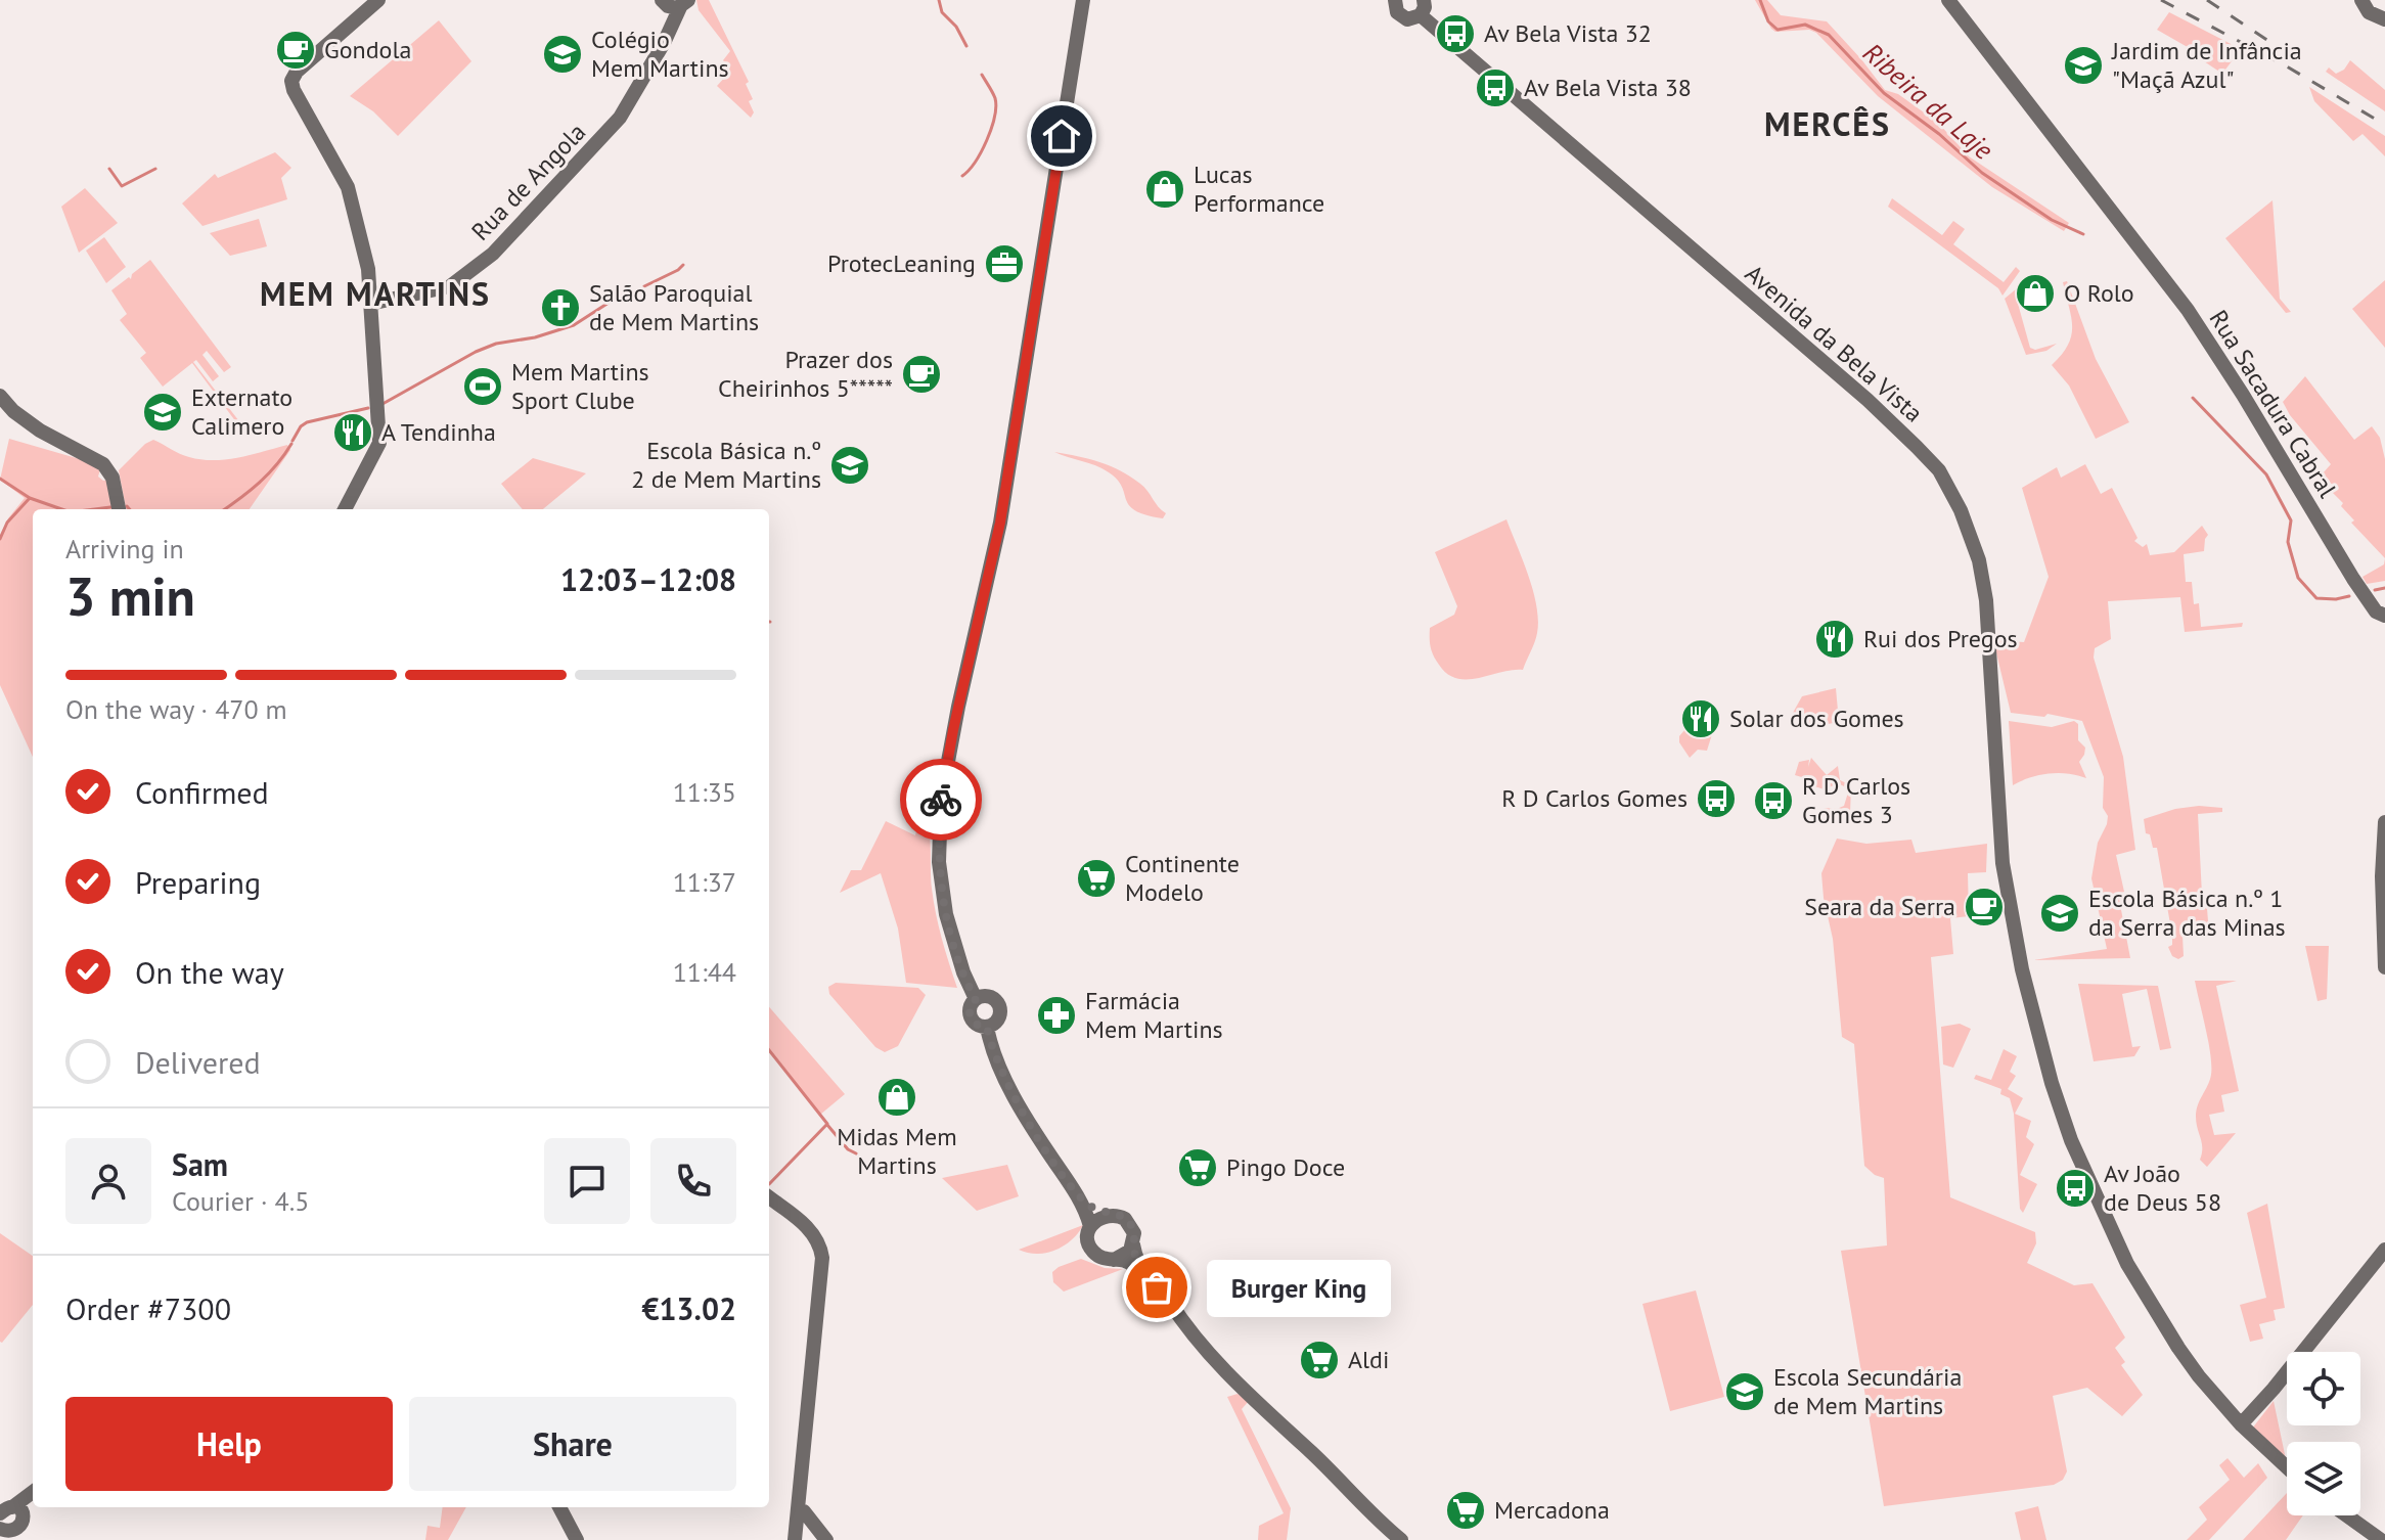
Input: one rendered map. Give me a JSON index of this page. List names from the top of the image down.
{
  "streets": {
    "street": ["Rua de Angola", "Avenida da Bela Vista", "Rua Sacadura Cabral"]
  },
  "districts": ["MERCÊS", "MEM MARTINS"],
  "water": ["Ribeira da Laje"],
  "places": {
    "bus stop": [
      "Av Bela Vista 32",
      "Av Bela Vista 38",
      "R D Carlos Gomes",
      "R D Carlos Gomes 3",
      "Av João de Deus 58"
    ],
    "cafe": ["Gondola", "Prazer dos Cheirinhos 5*****", "Seara da Serra"],
    "school or university": [
      "Colégio Mem Martins",
      "Jardim de Infância \"Maçã Azul\"",
      "Externato Calimero",
      "Escola Básica n.º 2 de Mem Martins",
      "Escola Básica n.º 1 da Serra das Minas",
      "Escola Secundária de Mem Martins"
    ],
    "shop": ["Lucas Performance", "O Rolo", "Midas Mem Martins"],
    "office": ["ProtecLeaning"],
    "church": ["Salão Paroquial de Mem Martins"],
    "sports": ["Mem Martins Sport Clube"],
    "restaurant": ["A Tendinha", "Rui dos Pregos", "Solar dos Gomes"],
    "supermarket": [
      "Continente Modelo",
      "Pingo Doce",
      "Aldi",
      "Mercadona"
    ],
    "pharmacy": ["Farmácia Mem Martins"],
    "other": ["Burger King"]
  },
  "page": {
    "heading": ["3 min", "Arriving in", "12:03–12:08"],
    "panel": [
      "Sam",
      "Courier · 4.5",
      "Order #7300",
      "€13.02"
    ],
    "bar": "On the way · 470 m",
    "list": [
      ["Confirmed", "11:35"],
      ["Preparing", "11:37"],
      ["On the way", "11:44"],
      "Delivered"
    ],
    "bubble": "Burger King",
    "buttons": ["Help", "Share"]
  }
}
